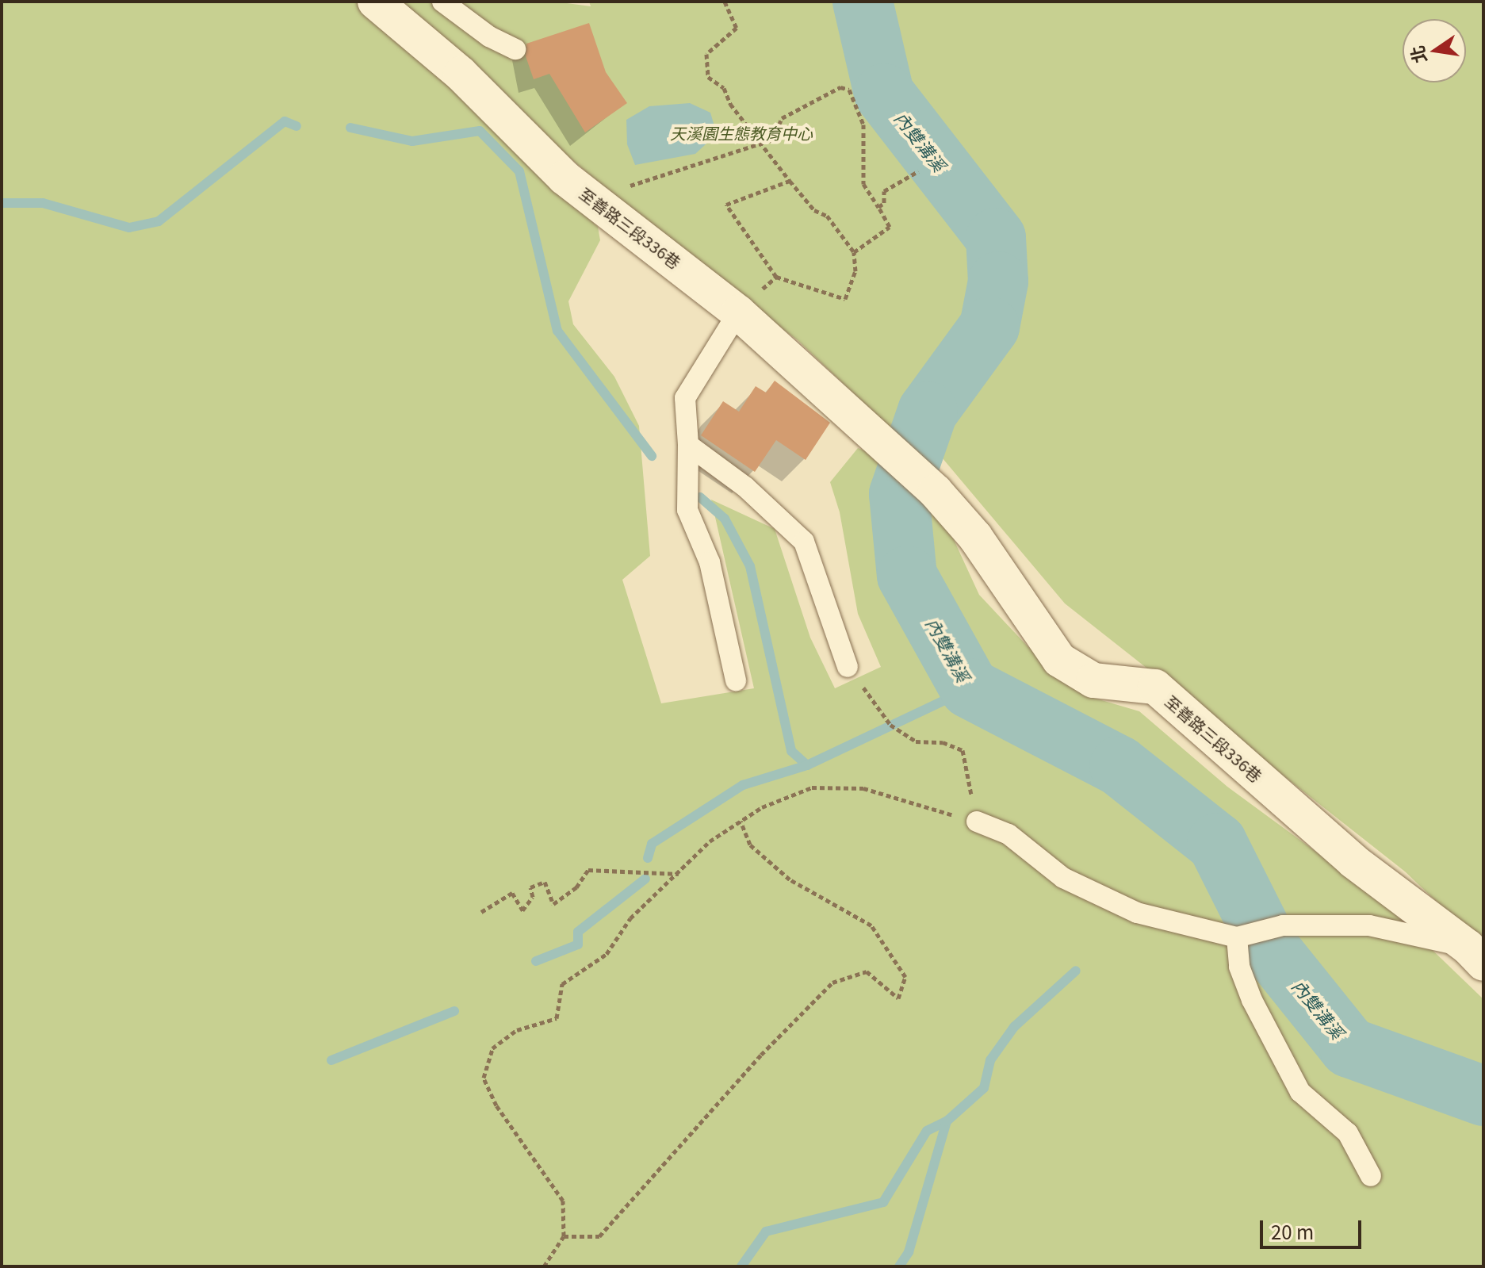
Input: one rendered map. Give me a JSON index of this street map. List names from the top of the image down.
{
  "streets": {
    "street": ["至善路三段336巷"]
  },
  "water": ["內雙溝溪"],
  "parks": ["天溪園生態教育中心"],
  "scale_bar": "20 m",
  "north": "left"
}
